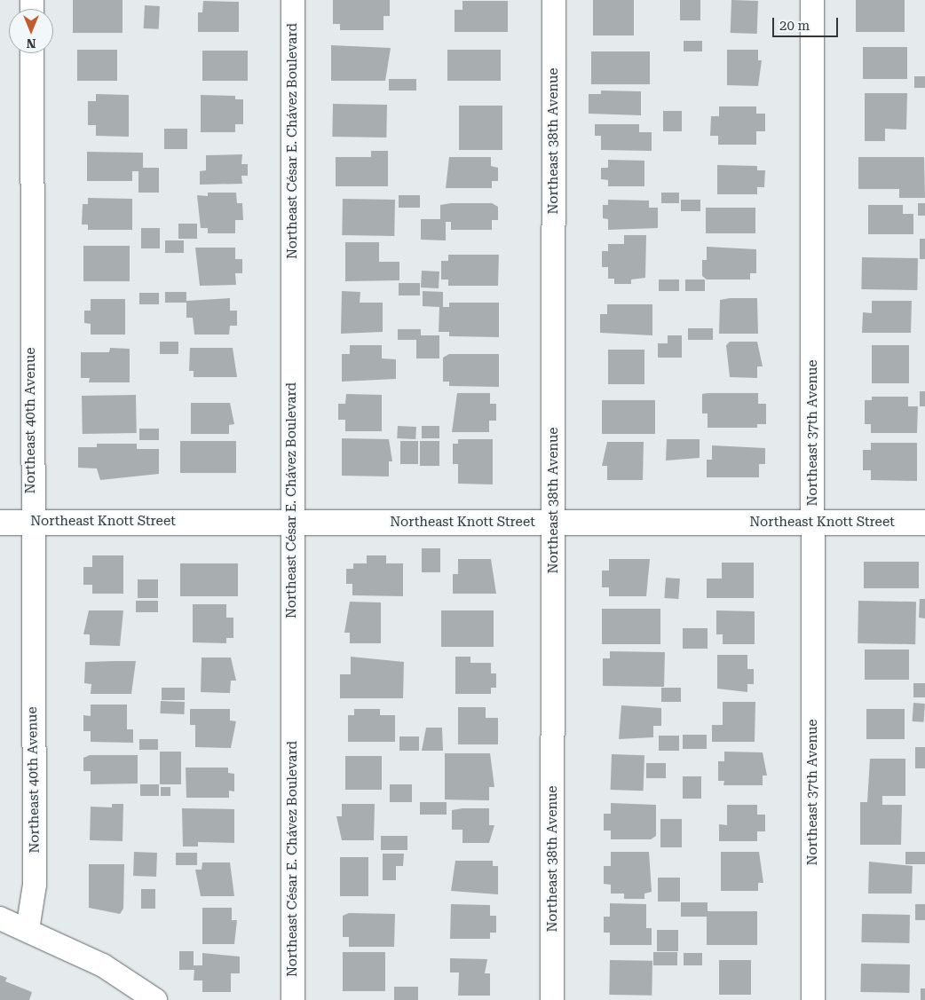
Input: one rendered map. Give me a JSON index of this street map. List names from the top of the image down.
{
  "streets": {
    "street": [
      "Northeast César E. Chávez Boulevard",
      "Northeast 38th Avenue",
      "Northeast 40th Avenue",
      "Northeast 37th Avenue",
      "Northeast Knott Street"
    ]
  },
  "crossings": [
    ["Northeast César E. Chávez Boulevard", "Northeast Knott Street"],
    ["Northeast 38th Avenue", "Northeast Knott Street"],
    ["Northeast 40th Avenue", "Northeast Knott Street"],
    ["Northeast 37th Avenue", "Northeast Knott Street"]
  ],
  "scale_bar": "20 m",
  "north": "bottom"
}
